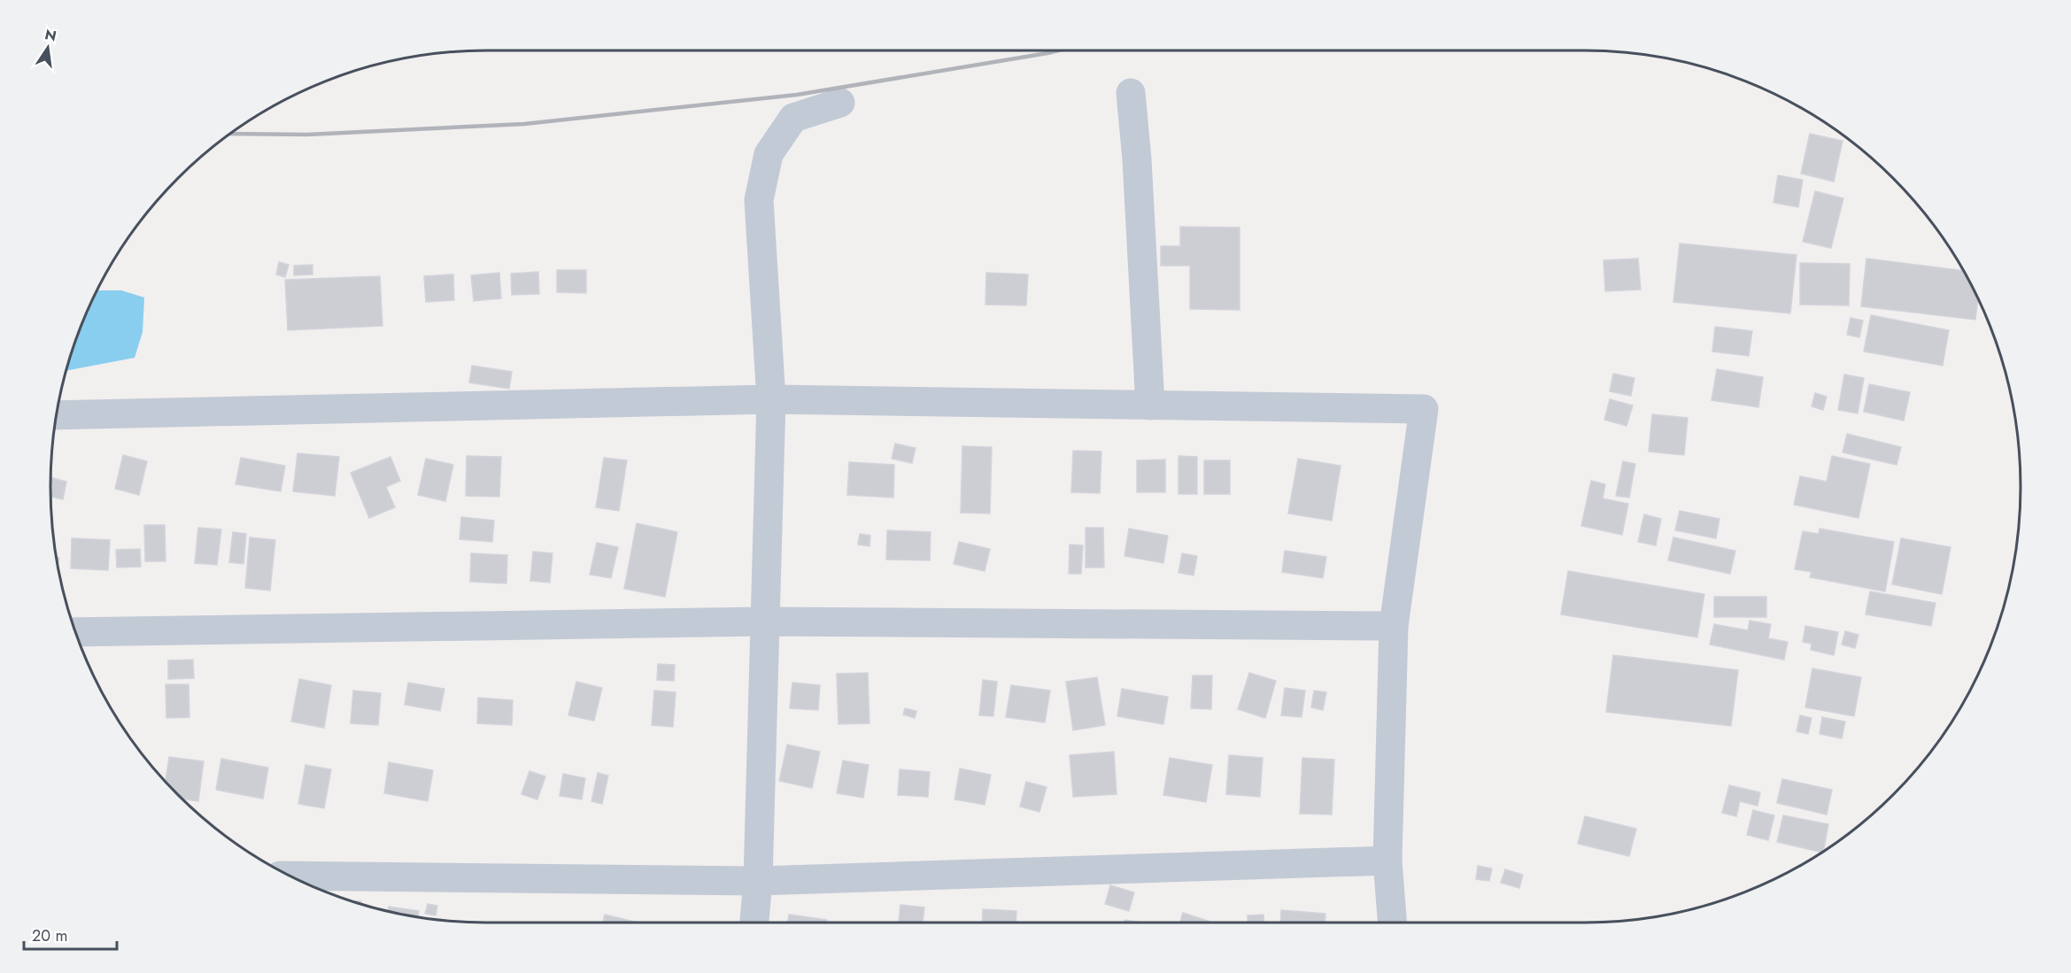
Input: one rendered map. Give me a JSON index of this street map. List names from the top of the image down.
{
  "scale_bar": "20 m",
  "north": "top"
}
